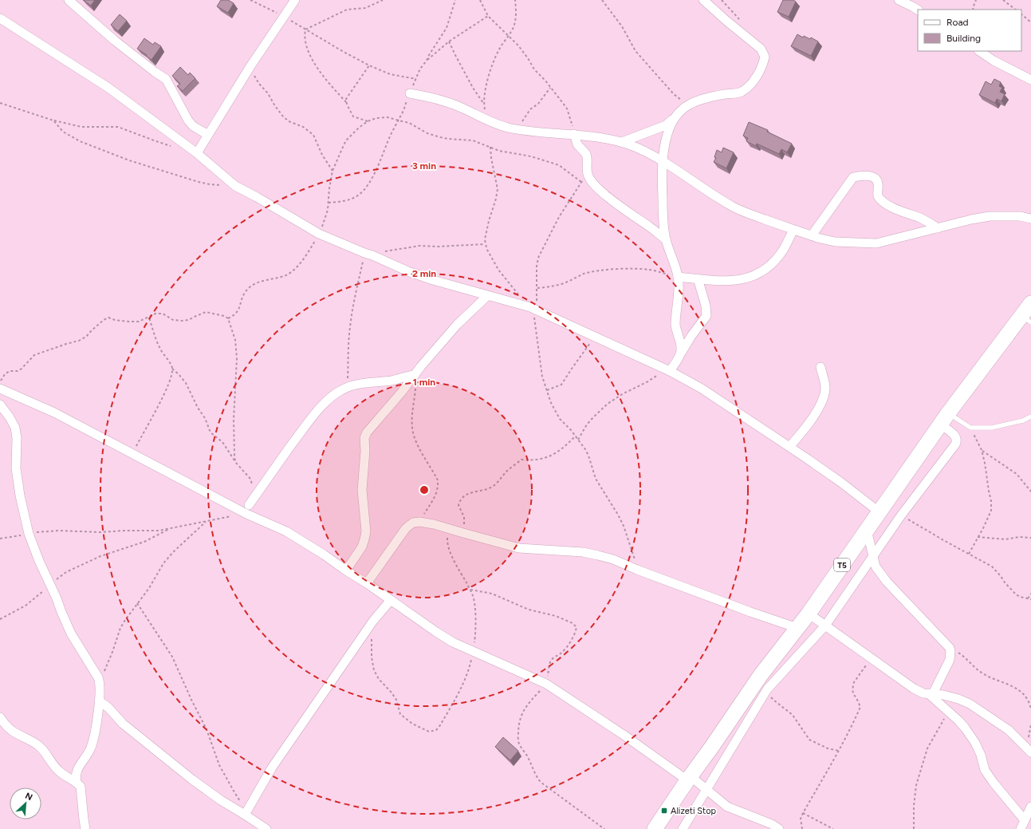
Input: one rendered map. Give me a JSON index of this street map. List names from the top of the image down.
{
  "streets": {
    "highway": ["T5"]
  },
  "places": {
    "transit": ["Alizeti Stop"]
  },
  "legend": ["Road", "Building"],
  "north": "top right",
  "rings": ["3 min", "2 min", "1 min"]
}
